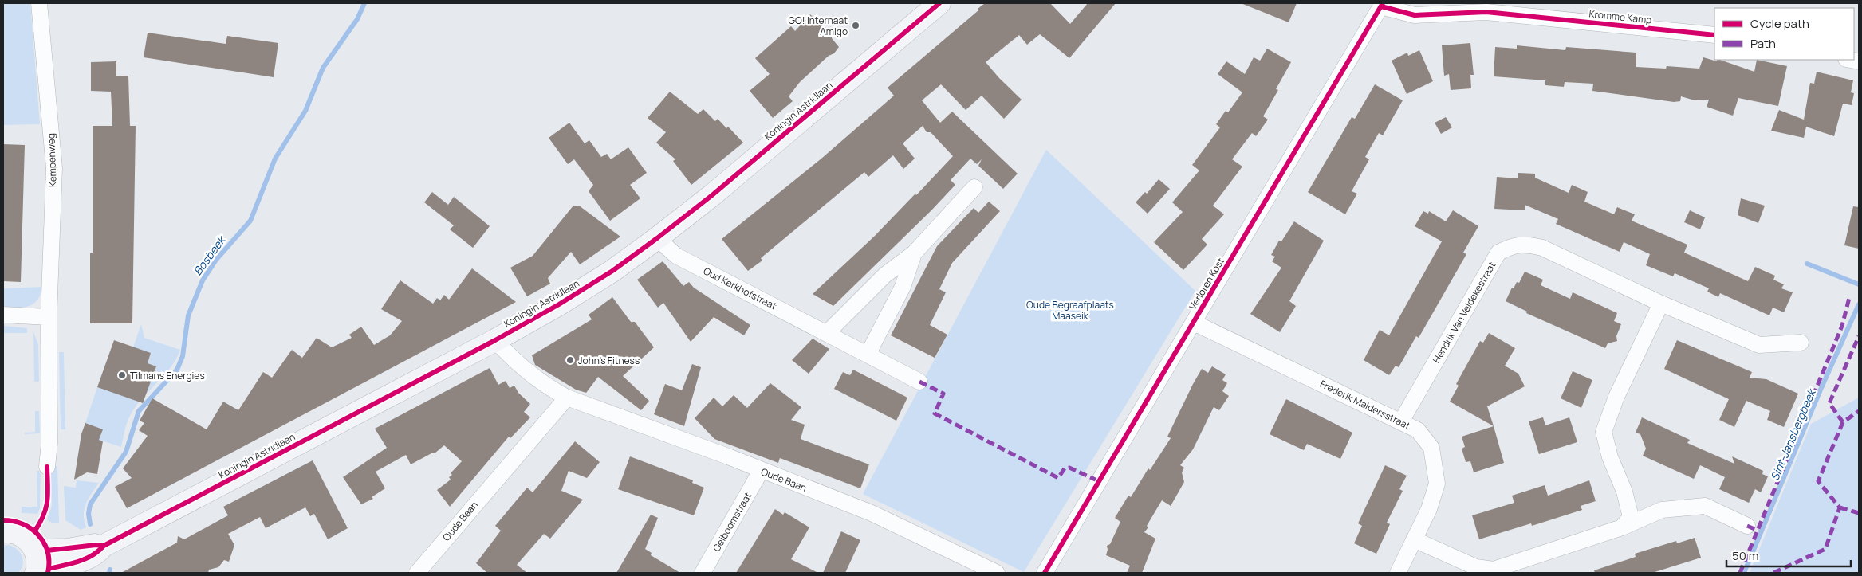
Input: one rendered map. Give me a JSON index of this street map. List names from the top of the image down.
{
  "streets": {
    "main road": ["Koningin Astridlaan"],
    "street": [
      "Kromme Kamp",
      "Kempenweg",
      "Verloren Kost",
      "Oud Kerkhofstraat",
      "Hendrik Van Veldekestraat",
      "Frederik Maldersstraat",
      "Oude Baan",
      "Geiboomstraat"
    ]
  },
  "crossings": [
    ["Kromme Kamp", "Verloren Kost"],
    ["Koningin Astridlaan", "Oud Kerkhofstraat"],
    ["Koningin Astridlaan", "Oude Baan"],
    ["Verloren Kost", "Frederik Maldersstraat"],
    ["Hendrik Van Veldekestraat", "Frederik Maldersstraat"],
    ["Oude Baan", "Geiboomstraat"]
  ],
  "water": ["Bosbeek", "Sint-Jansbergbeek"],
  "parks": ["Oude Begraafplaats Maaseik"],
  "places": ["GO! Internaat Amigo", "John's Fitness", "Tilmans Energies"],
  "legend": ["Cycle path", "Path"],
  "scale_bar": "50 m"
}
